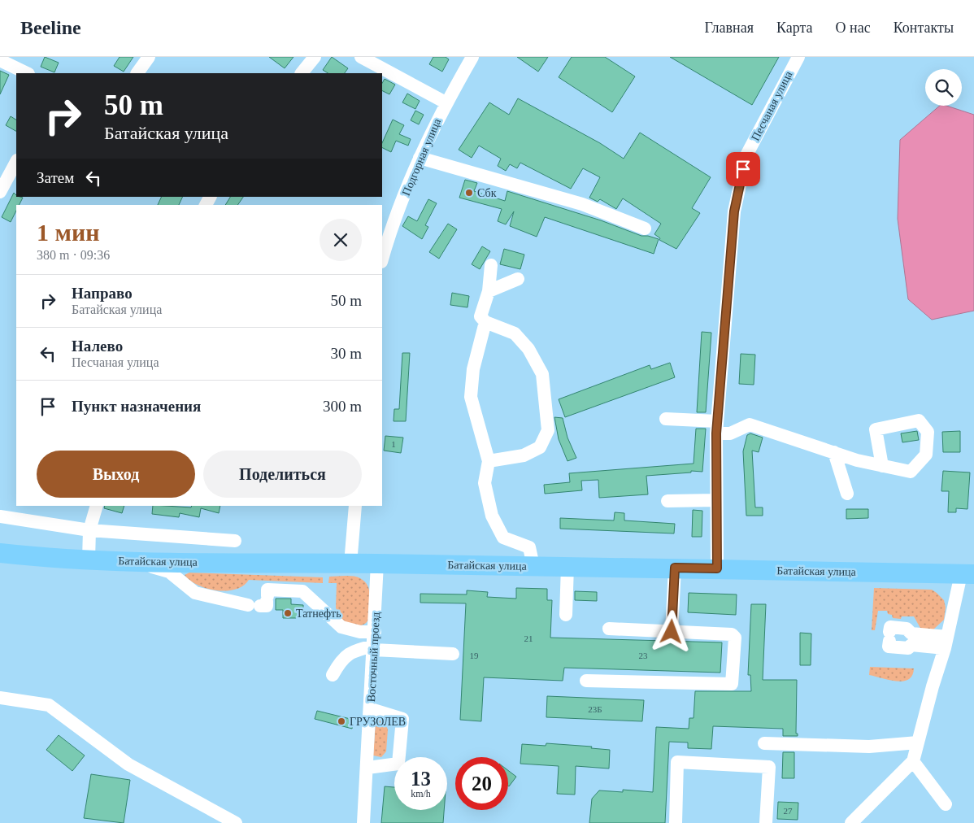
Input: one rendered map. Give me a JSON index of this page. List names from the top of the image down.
{
  "streets": {
    "highway": ["Батайская улица"],
    "street": ["Песчаная улица", "Подгорная улица", "Восточный проезд"]
  },
  "crossings": [
    ["Песчаная улица", "Батайская улица"],
    ["Батайская улица", "Восточный проезд"]
  ],
  "places": ["Сбк", "Татнефть", "ГРУЗОЛЕВ"],
  "house_numbers": [
    "1",
    "21",
    "19",
    "23",
    "23Б",
    "27"
  ],
  "page": {
    "header": "Beeline",
    "nav": [
      "Главная",
      "Карта",
      "О нас",
      "Контакты"
    ],
    "turn": ["50 m", "Батайская улица"],
    "then": "Затем",
    "heading": ["1 мин", "380 m · 09:36"],
    "list": [
      {
        "name": "Направо",
        "note": "Батайская улица",
        "value": "50 m"
      },
      {
        "name": "Налево",
        "note": "Песчаная улица",
        "value": "30 m"
      },
      {
        "name": "Пункт назначения",
        "value": "300 m"
      }
    ],
    "buttons": ["Выход", "Поделиться"],
    "speed": "13 km/h",
    "limit": "20"
  }
}
